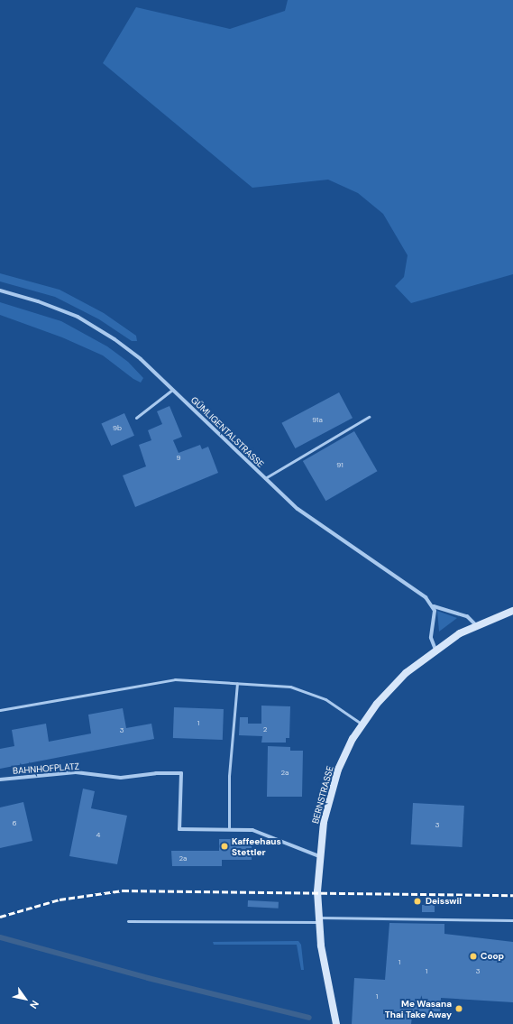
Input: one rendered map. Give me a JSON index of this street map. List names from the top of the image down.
{
  "streets": {
    "main road": ["BERNSTRASSE"],
    "street": ["GÜMLIGENTALSTRASSE", "BAHNHOFPLATZ"]
  },
  "crossings": [
    ["GÜMLIGENTALSTRASSE", "BERNSTRASSE"],
    ["BAHNHOFPLATZ", "BERNSTRASSE"]
  ],
  "places": [
    "Kaffeehaus Stettler",
    "Deisswil",
    "Coop",
    "Me Wasana Thai Take Away"
  ],
  "house_numbers": [
    "91a",
    "9b",
    "9",
    "91",
    "1",
    "2",
    "3",
    "2a",
    "6",
    "3",
    "4",
    "2a",
    "1",
    "1",
    "3",
    "1"
  ],
  "north": "bottom right"
}
